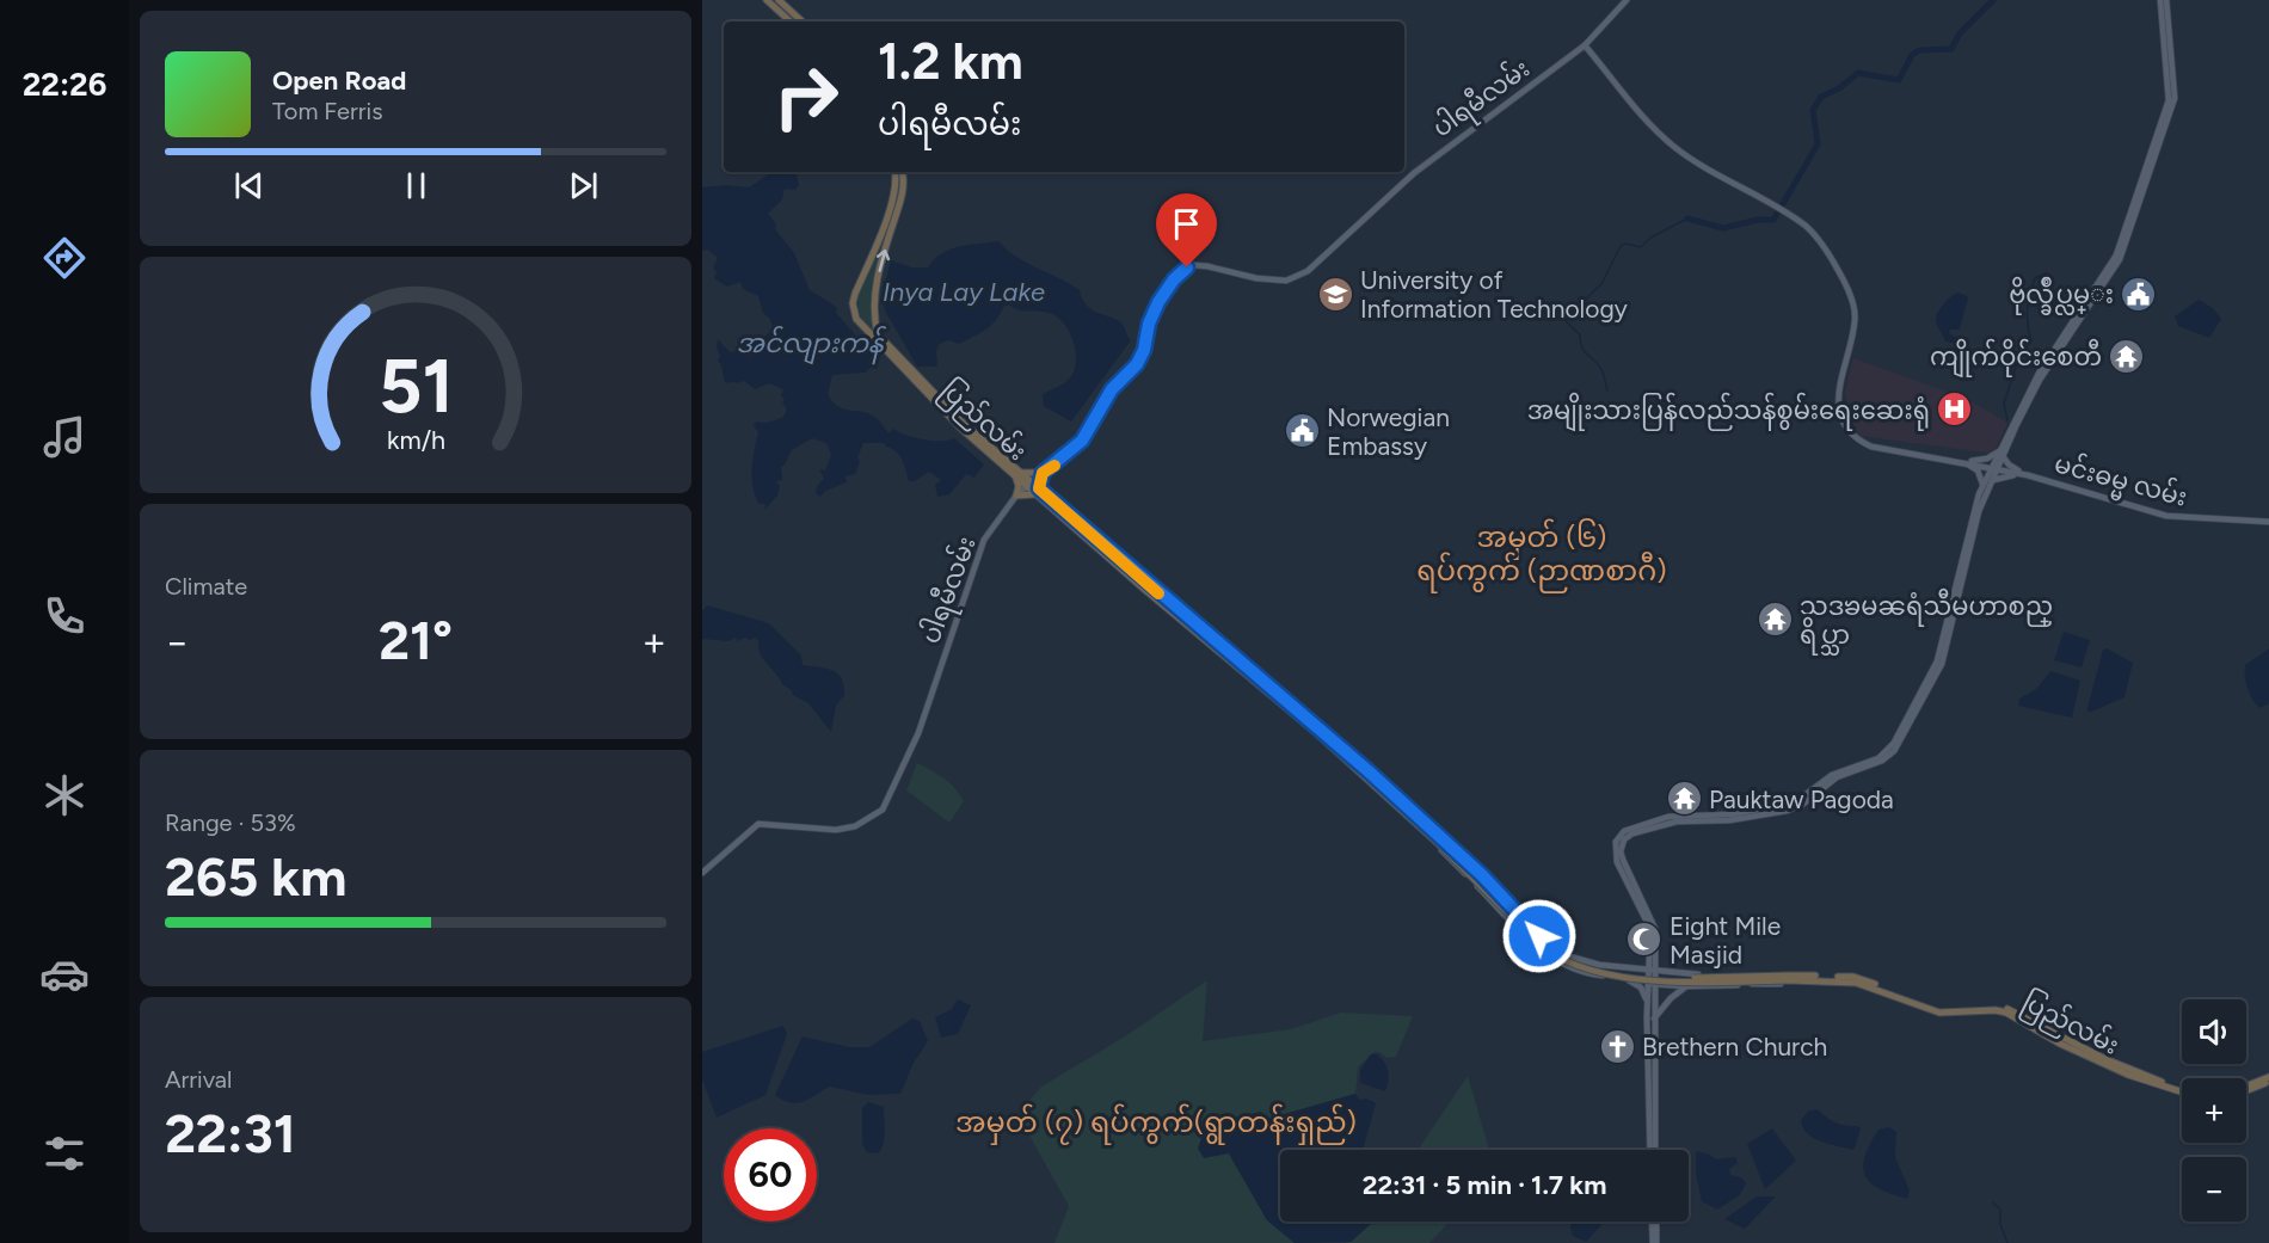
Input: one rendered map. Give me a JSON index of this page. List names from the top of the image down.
{
  "streets": {
    "highway": ["ပြည်လမ်း"],
    "main road": ["ပါရမီလမ်း", "မင်းဓမ္မ လမ်း"]
  },
  "crossings": [
    ["ပါရမီလမ်း", "ပြည်လမ်း"],
    ["ပါရမီလမ်း", "မင်းဓမ္မ လမ်း"]
  ],
  "districts": ["အမှတ် (၆) ရပ်ကွက် (ဉာဏစာဂီ)", "အမှတ် (၇) ရပ်ကွက်(ရွာတန်းရှည်)"],
  "water": ["Inya Lay Lake", "အင်လျားကန်"],
  "places": {
    "school or university": ["University of Information Technology"],
    "public building": ["ဗိုလ္ခ်ဳပ္လမ္း", "Norwegian Embassy"],
    "temple": ["ကျိုက်ဝိုင်းစေတီ", "သဒၶမၼရံသီမဟာစည္ ရိပ္သာ", "Pauktaw Pagoda"],
    "hospital": ["အမျိုးသားပြန်လည်သန်စွမ်းရေးဆေးရုံ"],
    "mosque": ["Eight Mile Masjid"],
    "church": ["Brethern Church"]
  },
  "page": {
    "tabs": "22:26",
    "turn": ["1.2 km", "ပါရမီလမ်း"],
    "song": ["Open Road", "Tom Ferris"],
    "tile": [
      "Climate",
      ["Range · 53%", "265 km"],
      ["Arrival", "22:31"]
    ],
    "heat": ["−", "21°", "+"],
    "map_buttons": ["+", "−"],
    "limit": "60",
    "trip": "22:31 · 5 min · 1.7 km",
    "gauge": ["51", "km/h"]
  }
}
